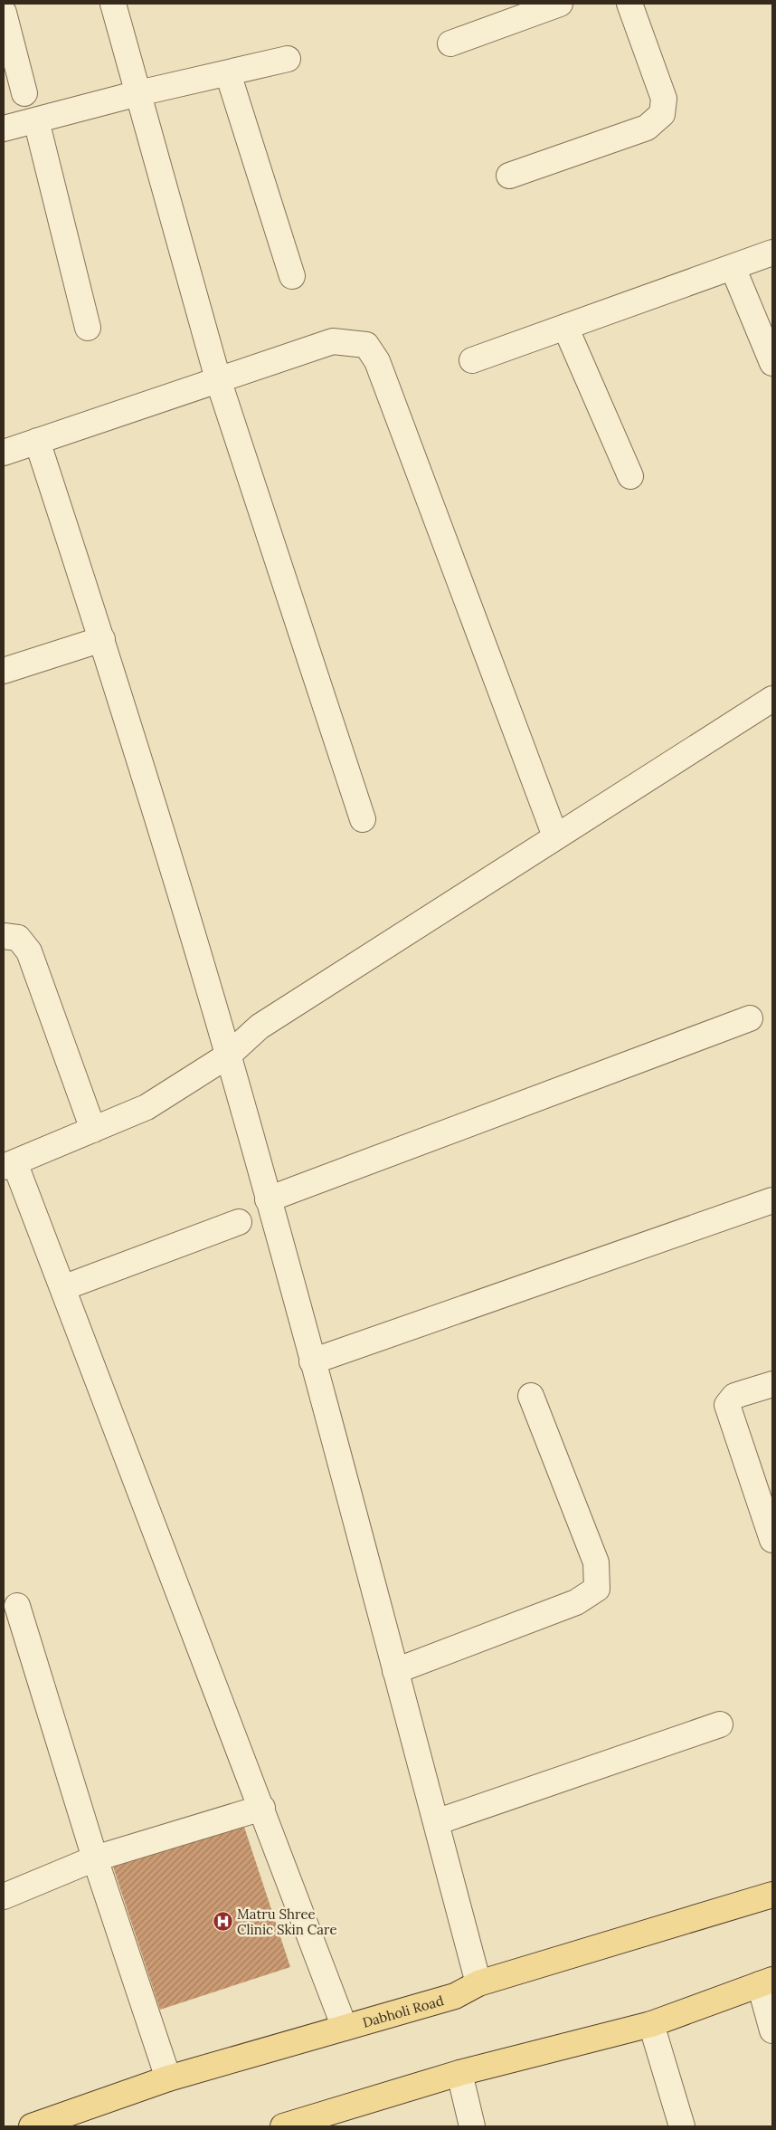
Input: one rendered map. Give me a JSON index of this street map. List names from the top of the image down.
{
  "streets": {
    "main road": ["Dabholi Road"]
  },
  "places": {
    "hospital": ["Matru Shree Clinic Skin Care"]
  }
}
